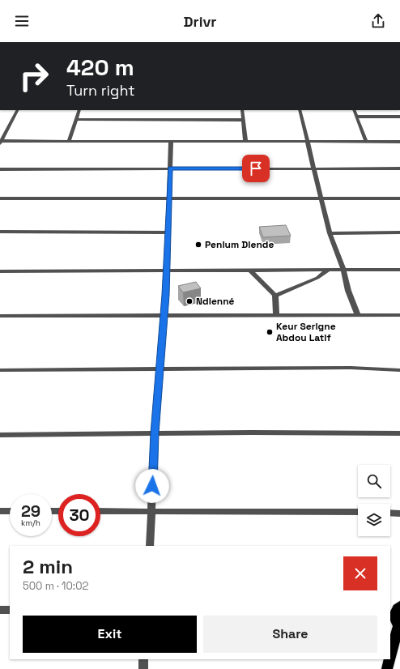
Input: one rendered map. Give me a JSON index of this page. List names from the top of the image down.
{
  "places": ["Penium Diende", "Ndienné", "Keur Serigne Abdou Latif"],
  "page": {
    "header": "Drivr",
    "turn": ["420 m", "Turn right"],
    "speed": "29 km/h",
    "limit": "30",
    "heading": ["2 min", "500 m · 10:02"],
    "buttons": ["Exit", "Share"]
  }
}
